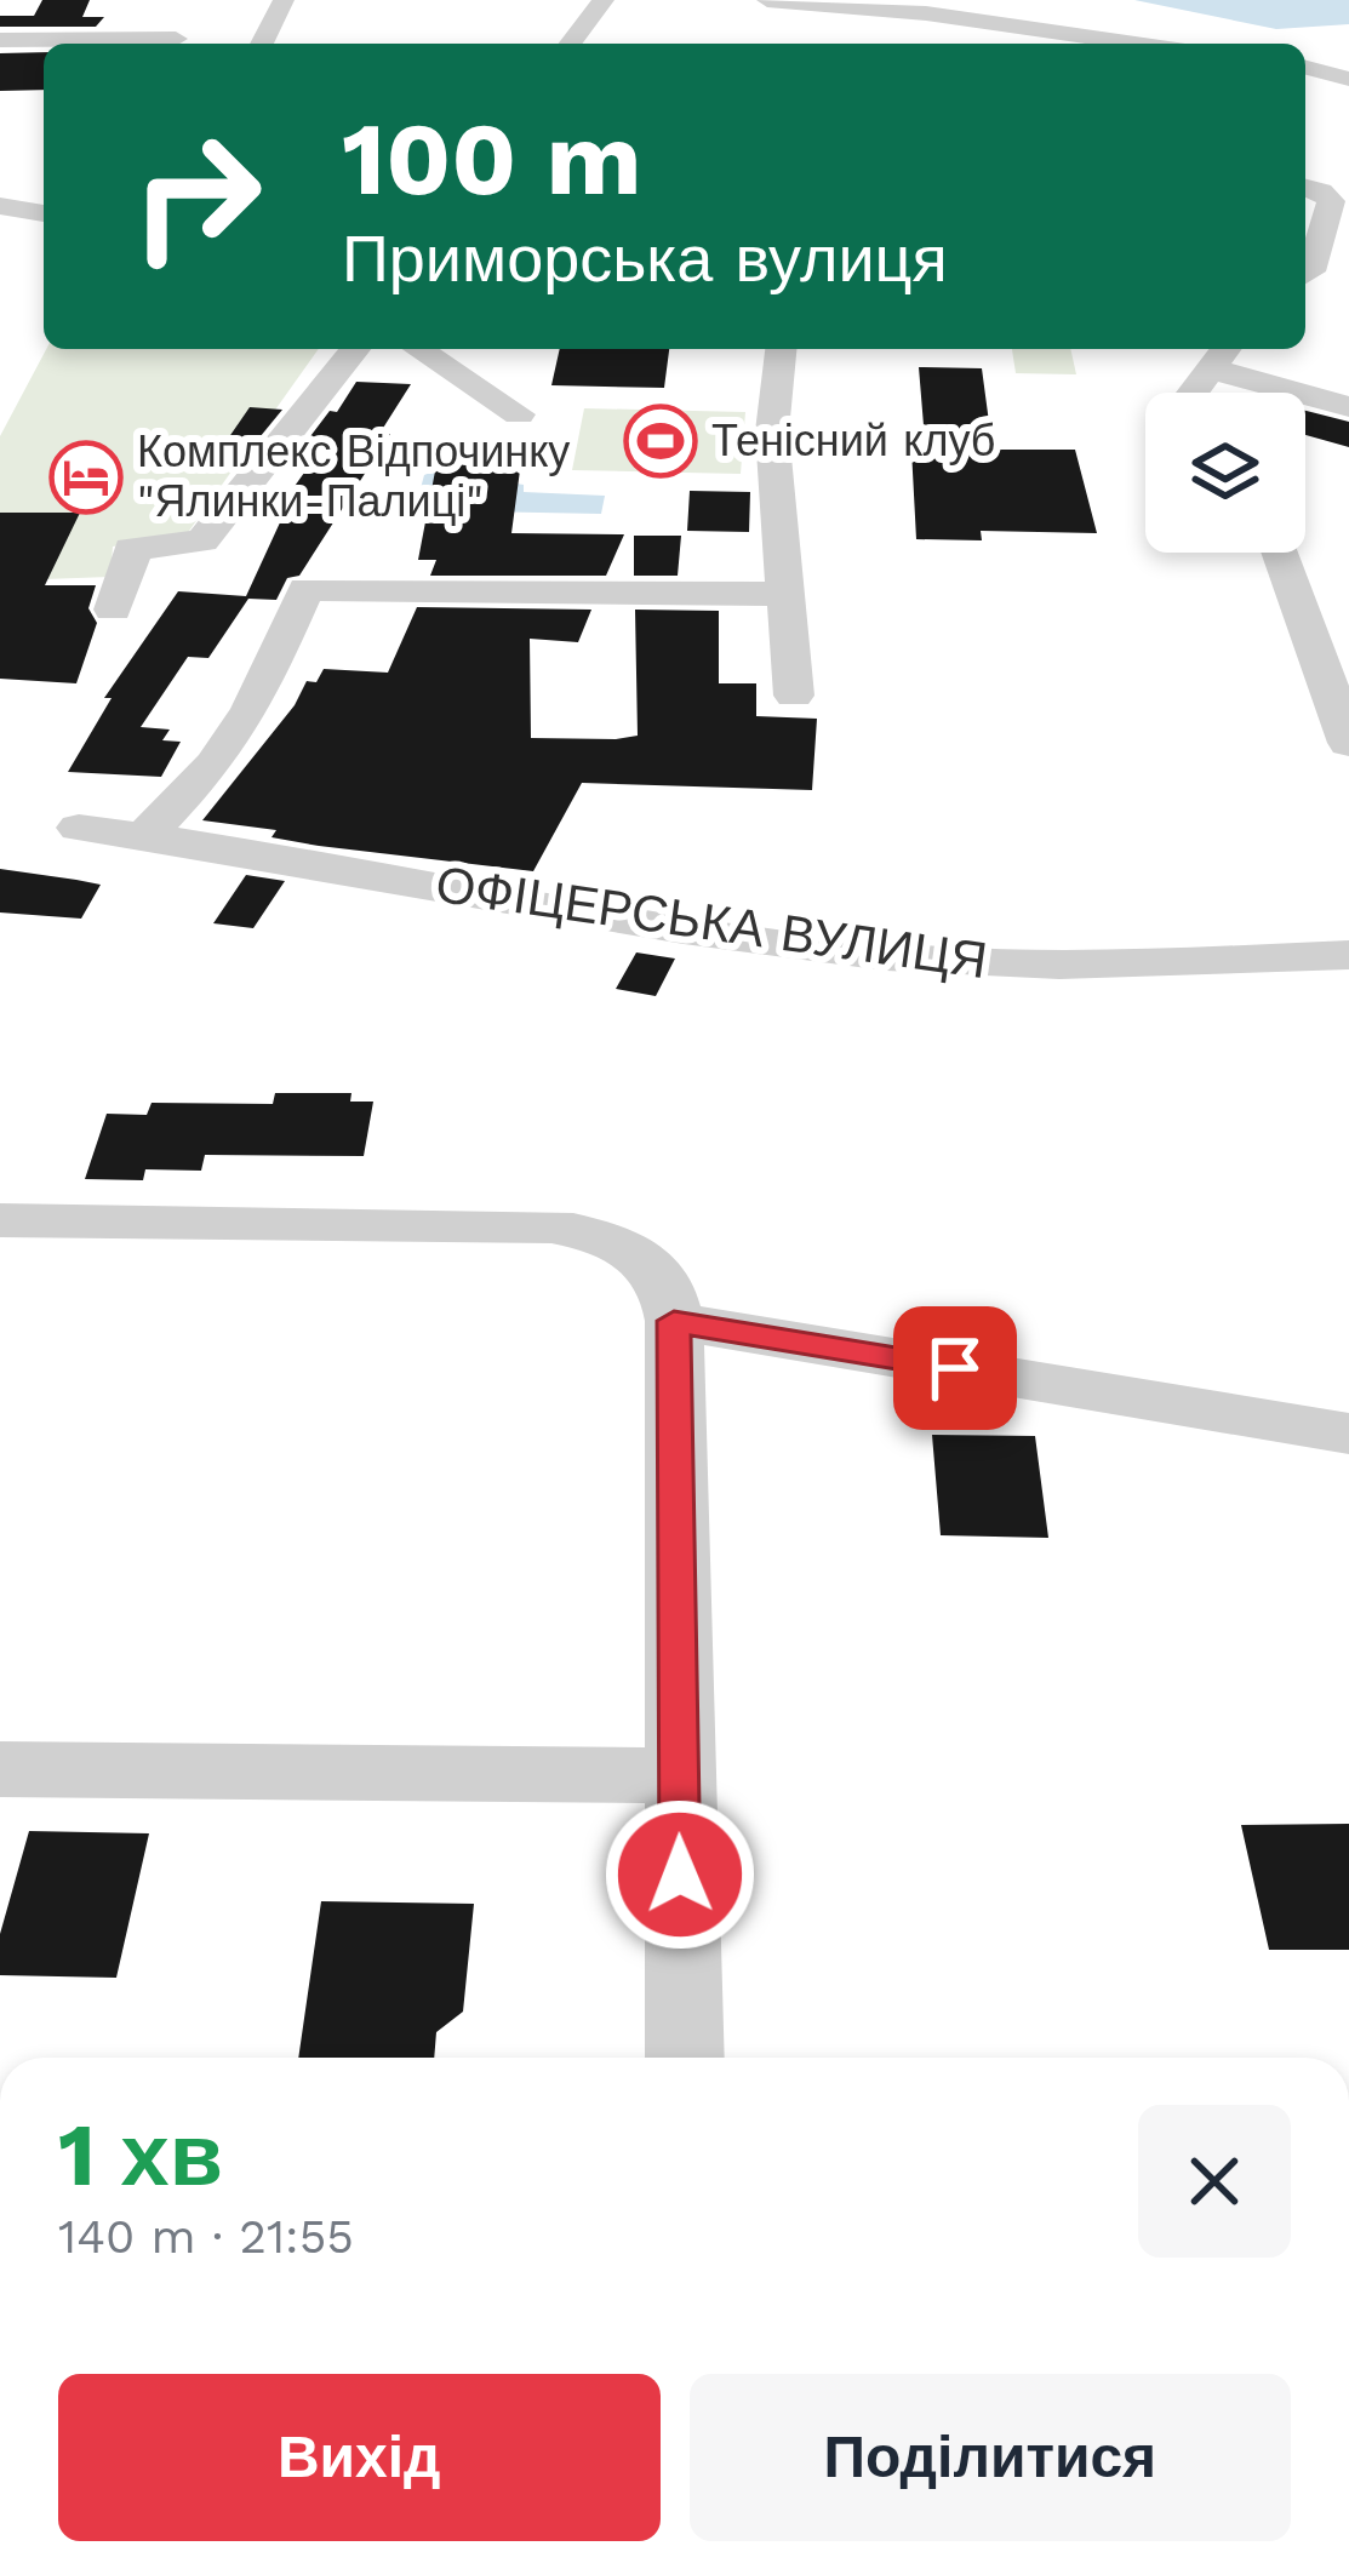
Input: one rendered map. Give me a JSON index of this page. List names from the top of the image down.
{
  "streets": {
    "street": ["ОФІЦЕРСЬКА ВУЛИЦЯ"]
  },
  "places": {
    "sports": ["Тенісний клуб"],
    "hotel": ["Комплекс Відпочинку \"Ялинки-Палиці\""]
  },
  "page": {
    "turn": ["100 m", "Приморська вулиця"],
    "heading": ["1 хв", "140 m · 21:55"],
    "buttons": ["Вихід", "Поділитися"]
  }
}
